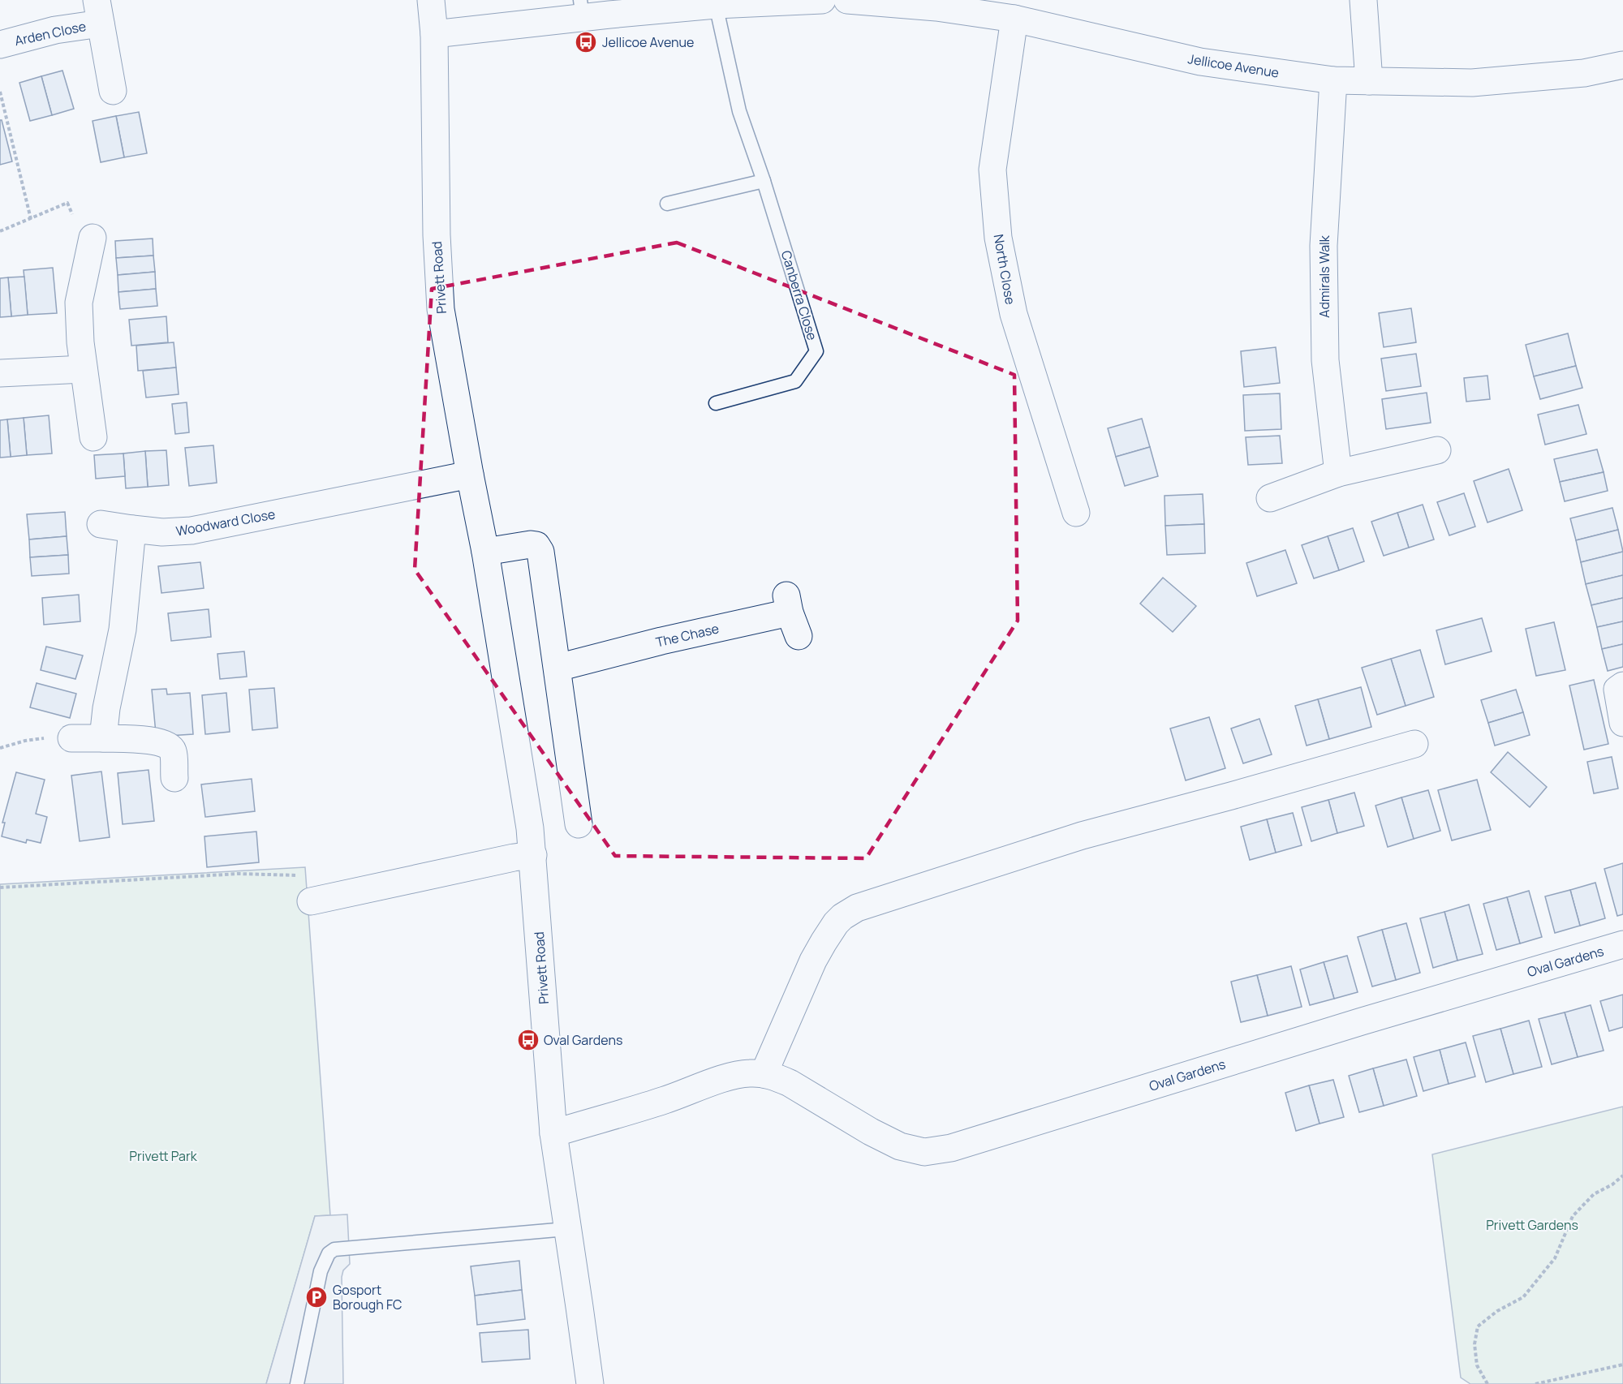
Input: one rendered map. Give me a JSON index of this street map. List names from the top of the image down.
{
  "streets": {
    "street": [
      "Arden Close",
      "Jellicoe Avenue",
      "North Close",
      "Admirals Walk",
      "Privett Road",
      "Woodward Close",
      "The Chase",
      "Oval Gardens"
    ],
    "lane": ["Canberra Close"]
  },
  "crossings": [
    ["Jellicoe Avenue", "North Close"],
    ["Jellicoe Avenue", "Admirals Walk"],
    ["Privett Road", "Woodward Close"],
    ["Privett Road", "Oval Gardens"]
  ],
  "parks": ["Privett Park", "Privett Gardens"],
  "places": {
    "bus stop": ["Jellicoe Avenue", "Oval Gardens"],
    "parking": ["Gosport Borough FC"]
  }
}
